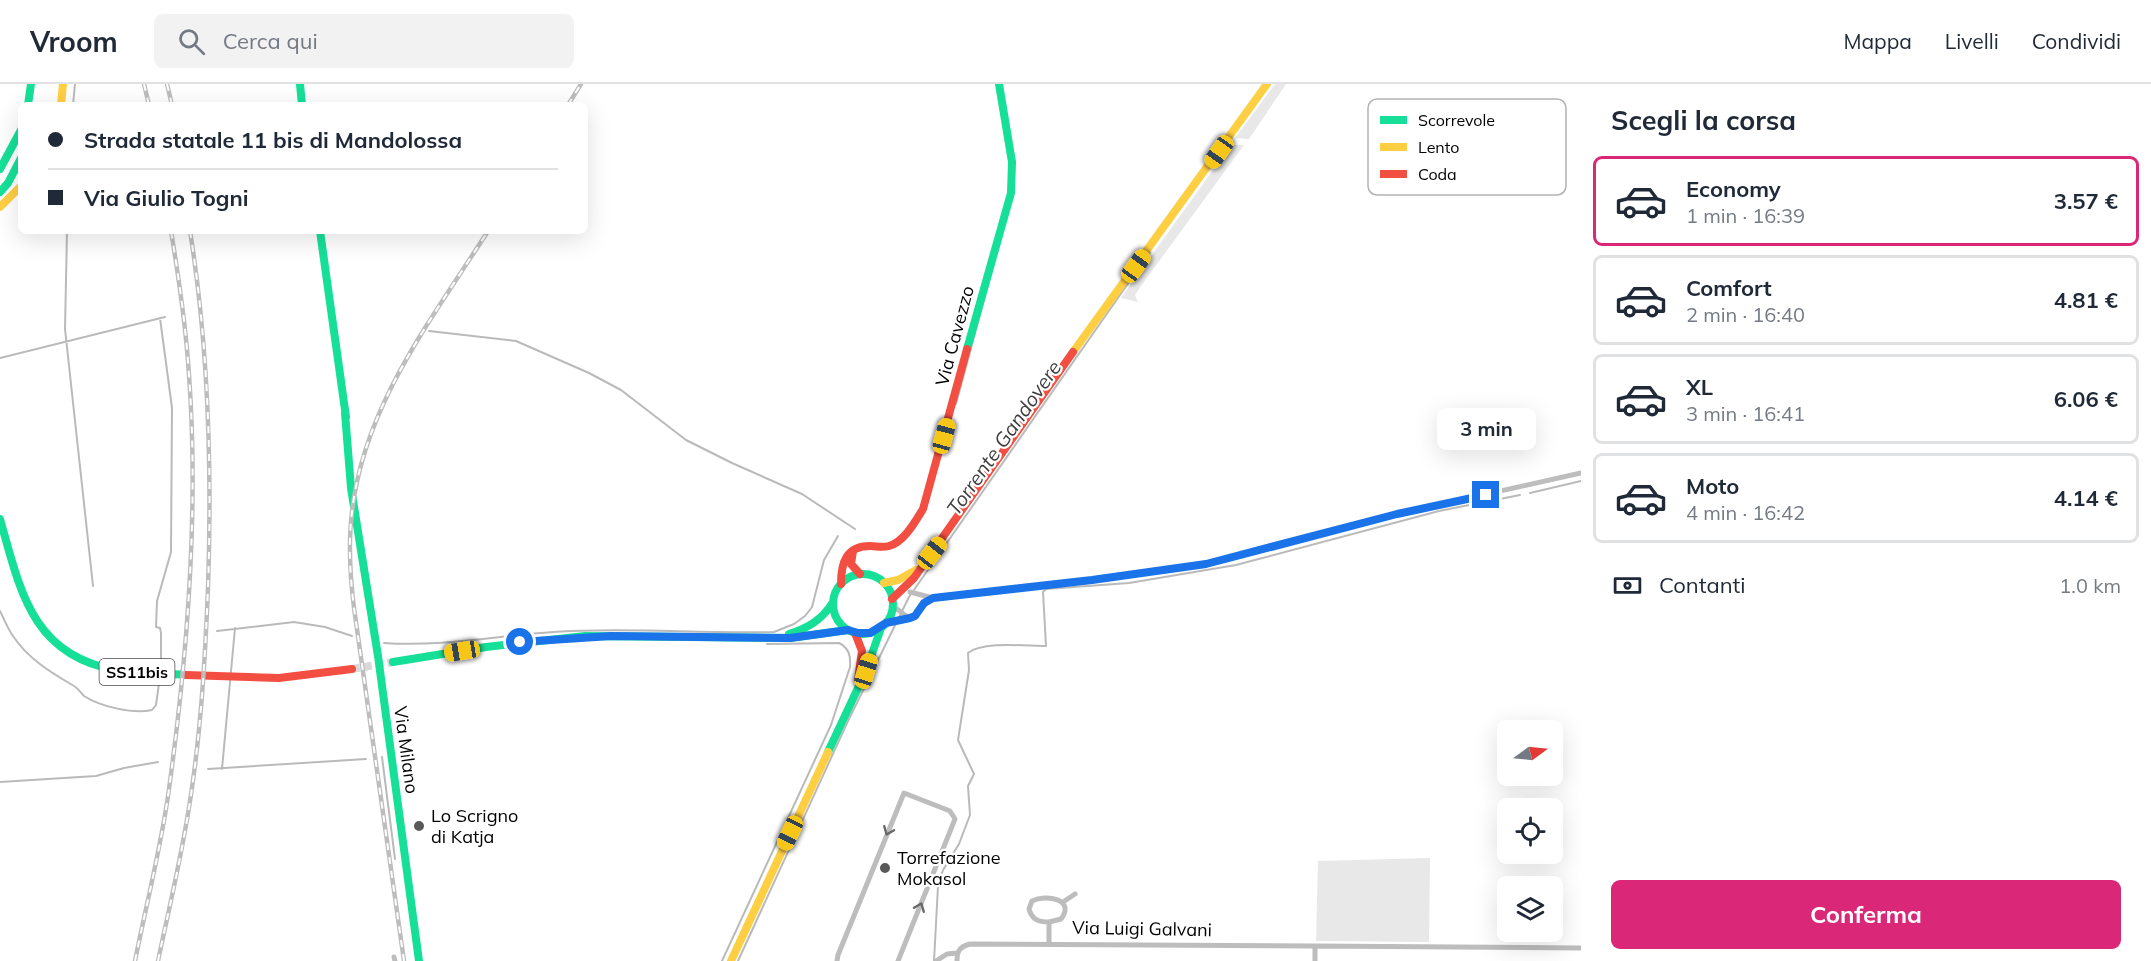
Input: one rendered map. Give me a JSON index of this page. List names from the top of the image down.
{
  "streets": {
    "main road": ["Via Cavezzo", "SS11bis", "Via Milano"],
    "street": ["Via Luigi Galvani"]
  },
  "water": ["Torrente Gandovere"],
  "places": ["Lo Scrigno di Katja", "Torrefazione Mokasol"],
  "legend": ["Scorrevole", "Lento", "Coda"],
  "north": "right",
  "page": {
    "header": "Vroom",
    "search": "Cerca qui",
    "nav": ["Mappa", "Livelli", "Condividi"],
    "heading": "Scegli la corsa",
    "banner": ["Strada statale 11 bis di Mandolossa", "Via Giulio Togni"],
    "list": [
      {
        "name": "Economy",
        "note": "1 min · 16:39",
        "value": "3.57 €"
      },
      {
        "name": "Comfort",
        "note": "2 min · 16:40",
        "value": "4.81 €"
      },
      {
        "name": "XL",
        "note": "3 min · 16:41",
        "value": "6.06 €"
      },
      {
        "name": "Moto",
        "note": "4 min · 16:42",
        "value": "4.14 €"
      }
    ],
    "bubble": "3 min",
    "pay": ["Contanti", "1.0 km"],
    "buttons": "Conferma"
  }
}
